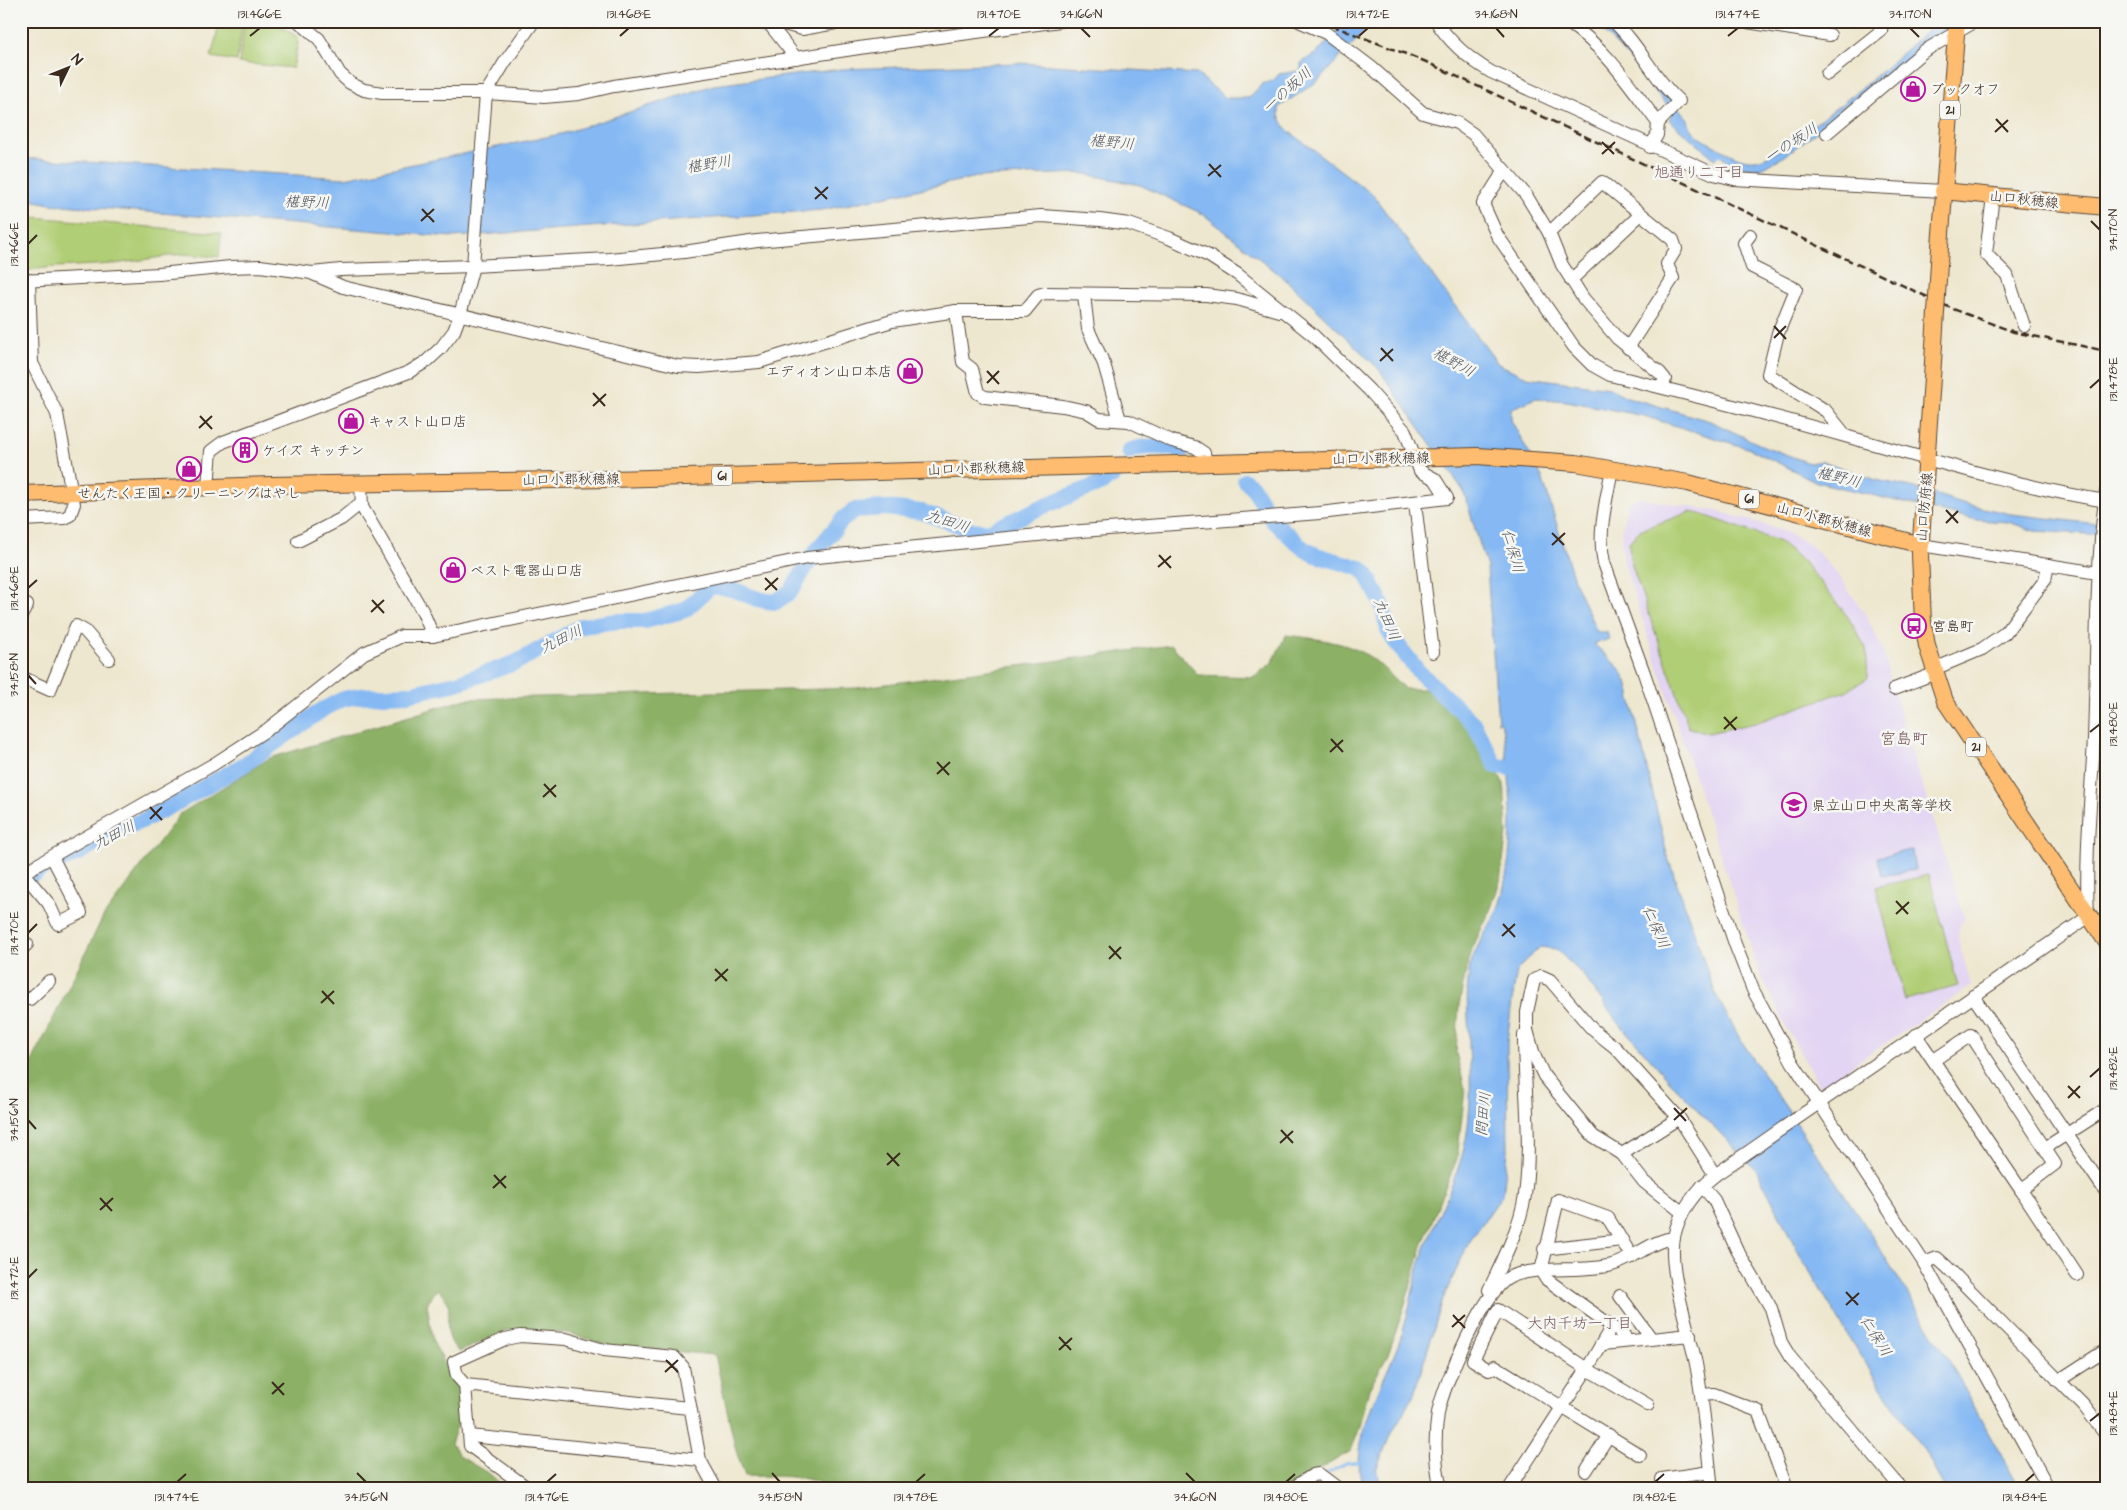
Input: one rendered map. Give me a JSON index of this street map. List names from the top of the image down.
{
  "streets": {
    "main road": [
      "21",
      "山口秋穂線",
      "山口小郡秋穂線",
      "61",
      "山口防府線"
    ]
  },
  "crossings": [
    ["山口秋穂線", "山口防府線"],
    ["山口小郡秋穂線", "山口防府線"]
  ],
  "districts": ["旭通り二丁目", "宮島町", "大内千坊一丁目"],
  "water": [
    "一の坂川",
    "椹野川",
    "九田川",
    "仁保川",
    "問田川"
  ],
  "places": {
    "shop": [
      "ブックオフ",
      "エディオン山口本店",
      "キャスト山口店",
      "せんたく王国・クリーニングはやし",
      "ベスト電器山口店"
    ],
    "building": ["ケイズ キッチン"],
    "bus stop": ["宮島町"],
    "school or university": ["県立山口中央高等学校"]
  },
  "north": "top right",
  "coordinates": [
    "131.466°E",
    "131.468°E",
    "131.470°E",
    "34.166°N",
    "131.472°E",
    "34.168°N",
    "131.474°E",
    "34.170°N",
    "131.478°E",
    "34.158°N",
    "131.480°E",
    "131.482°E",
    "34.156°N",
    "131.484°E",
    "131.476°E",
    "34.160°N"
  ]
}
